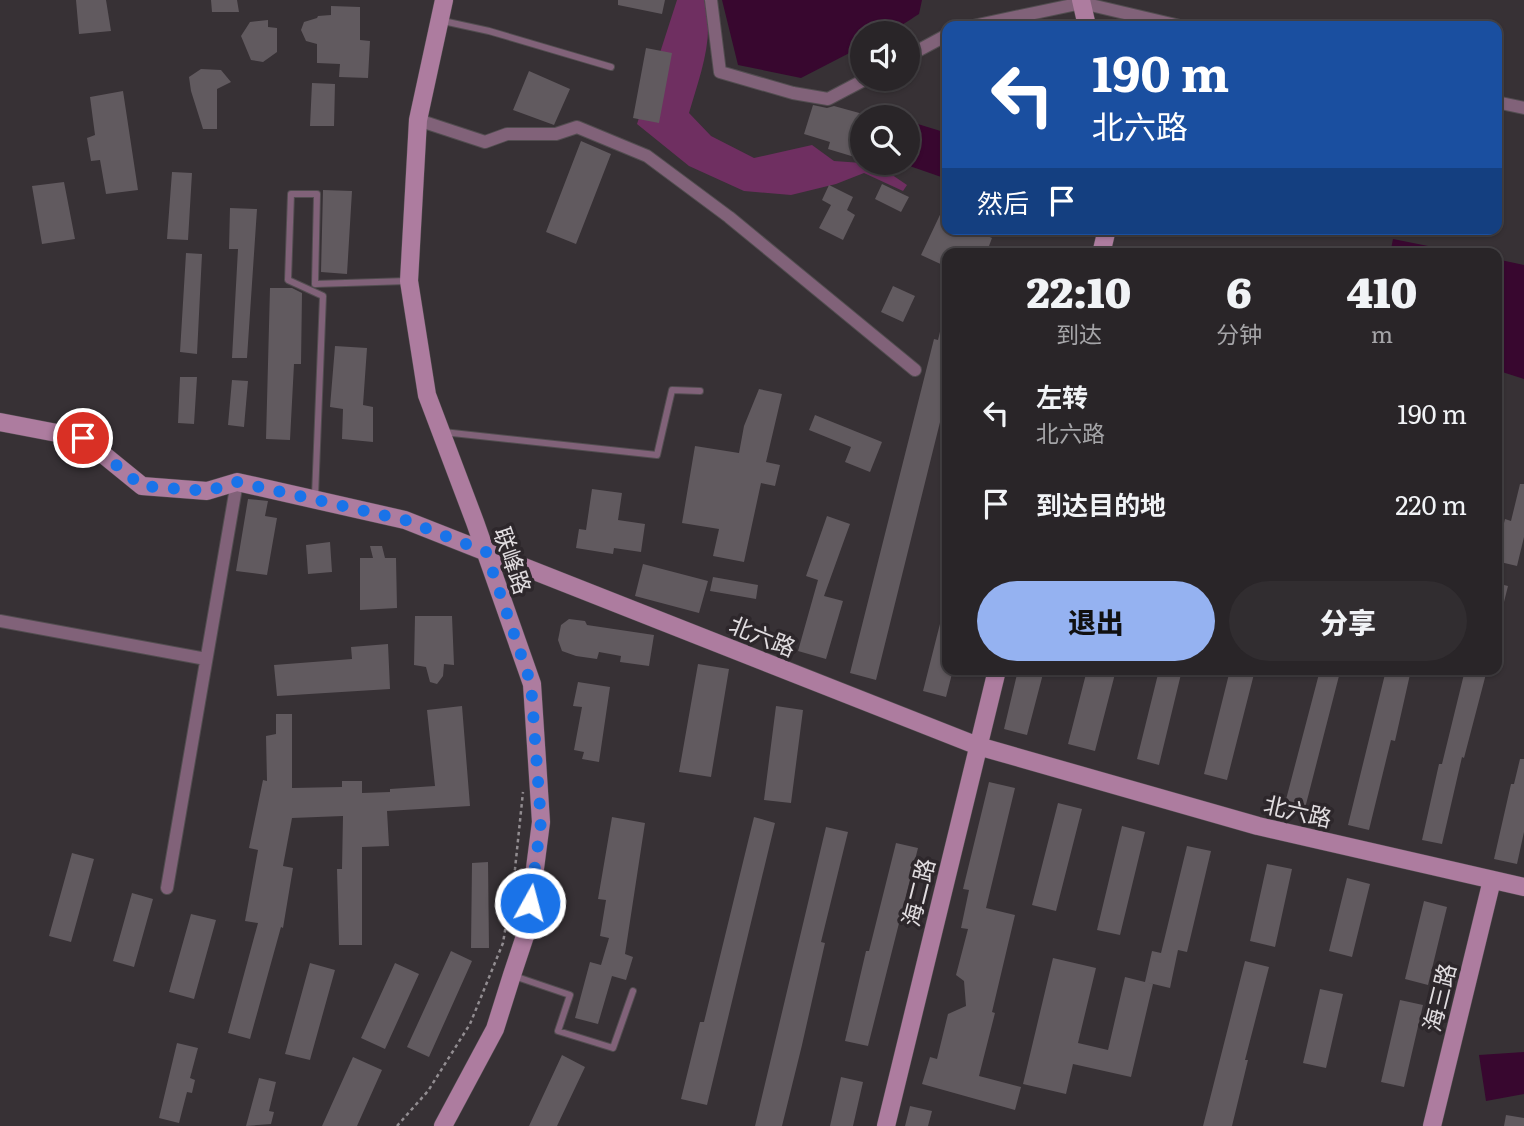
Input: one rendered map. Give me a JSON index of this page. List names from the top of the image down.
{
  "streets": {
    "street": [
      "联峰路",
      "北六路",
      "海二路",
      "海三路"
    ]
  },
  "crossings": [
    ["联峰路", "北六路"],
    ["北六路", "海二路"],
    ["北六路", "海三路"]
  ],
  "page": {
    "turn": ["190 m", "北六路"],
    "then": "然后",
    "eta": [
      "22:10",
      "到达",
      "6",
      "分钟",
      "410",
      "m"
    ],
    "list": [
      {
        "name": "左转",
        "note": "北六路",
        "value": "190 m"
      },
      {
        "name": "到达目的地",
        "value": "220 m"
      }
    ],
    "buttons": ["退出", "分享"]
  }
}
